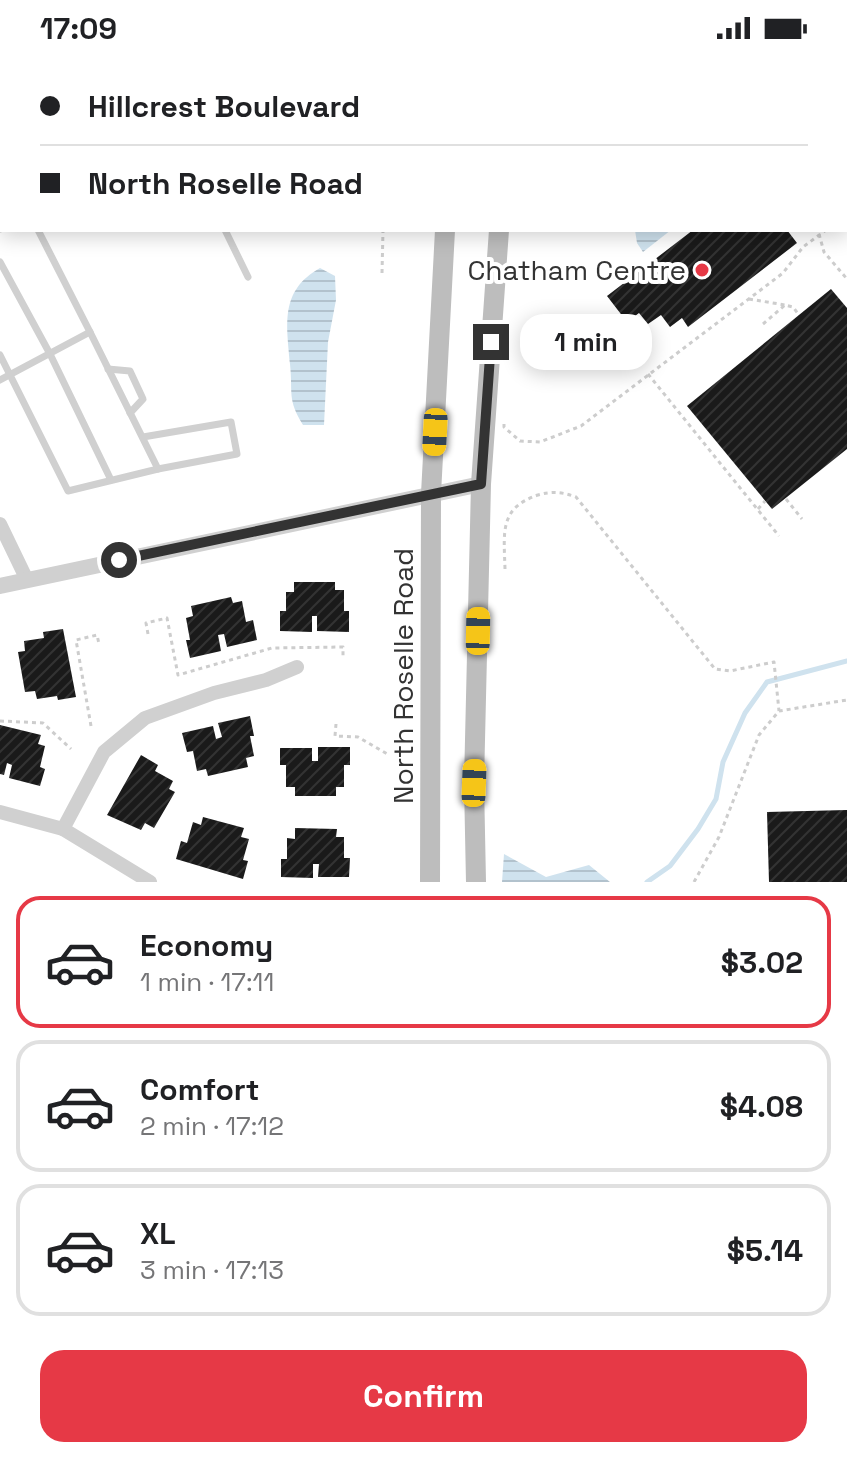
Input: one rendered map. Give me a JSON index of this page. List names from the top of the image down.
{
  "streets": {
    "main road": ["North Roselle Road"]
  },
  "places": ["Chatham Centre"],
  "page": {
    "status": "17:09",
    "banner": ["Hillcrest Boulevard", "North Roselle Road"],
    "bubble": "1 min",
    "list": [
      {
        "name": "Economy",
        "note": "1 min · 17:11",
        "value": "$3.02"
      },
      {
        "name": "Comfort",
        "note": "2 min · 17:12",
        "value": "$4.08"
      },
      {
        "name": "XL",
        "note": "3 min · 17:13",
        "value": "$5.14"
      }
    ],
    "buttons": "Confirm"
  }
}
